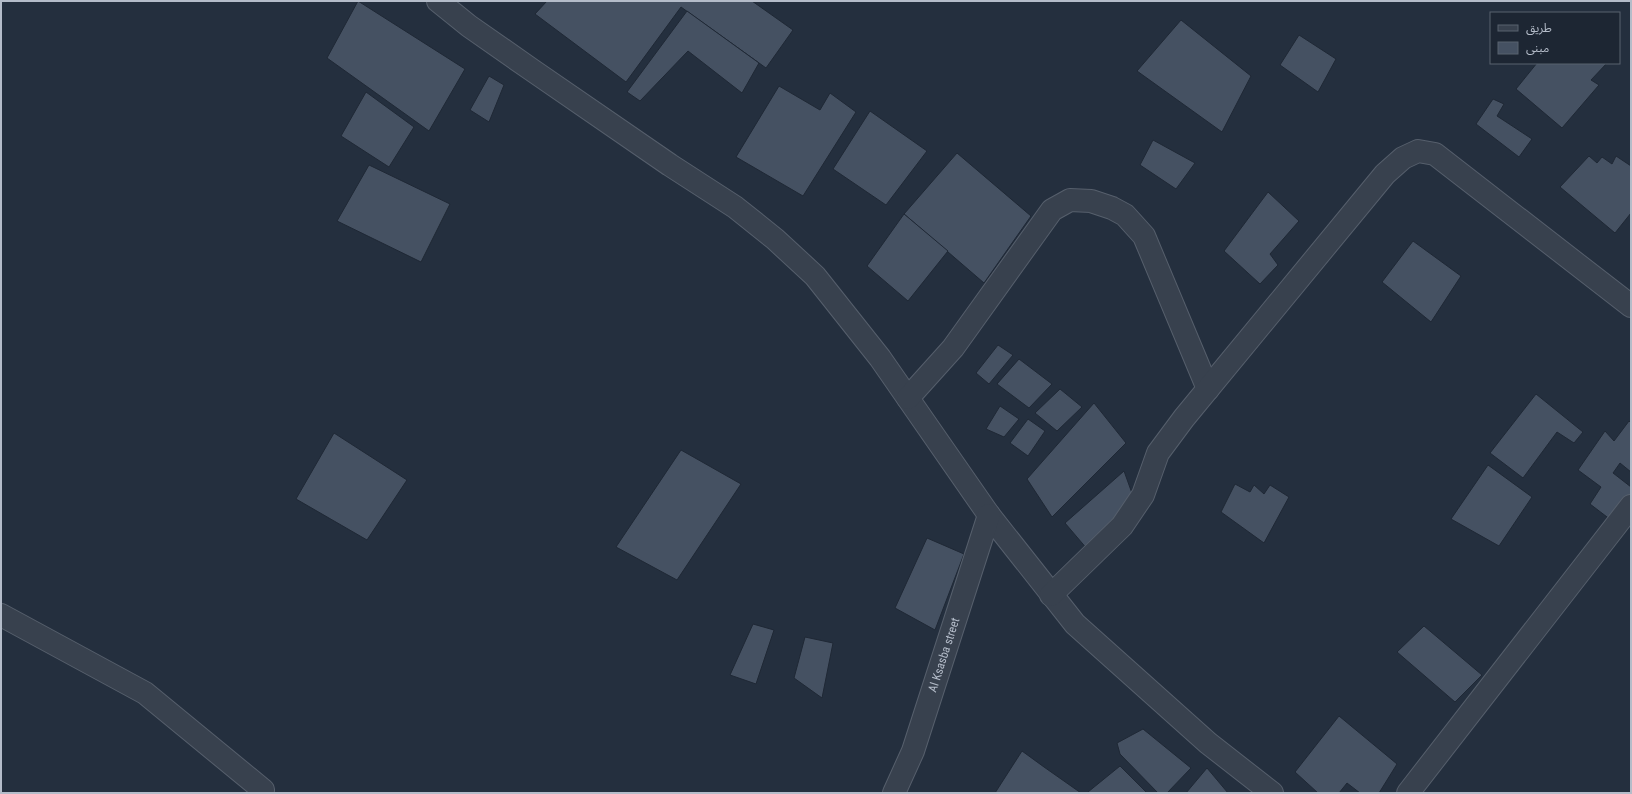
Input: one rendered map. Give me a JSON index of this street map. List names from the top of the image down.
{
  "streets": {
    "street": ["Al Ksasba street"]
  },
  "legend": ["طريق", "مبنى"]
}
